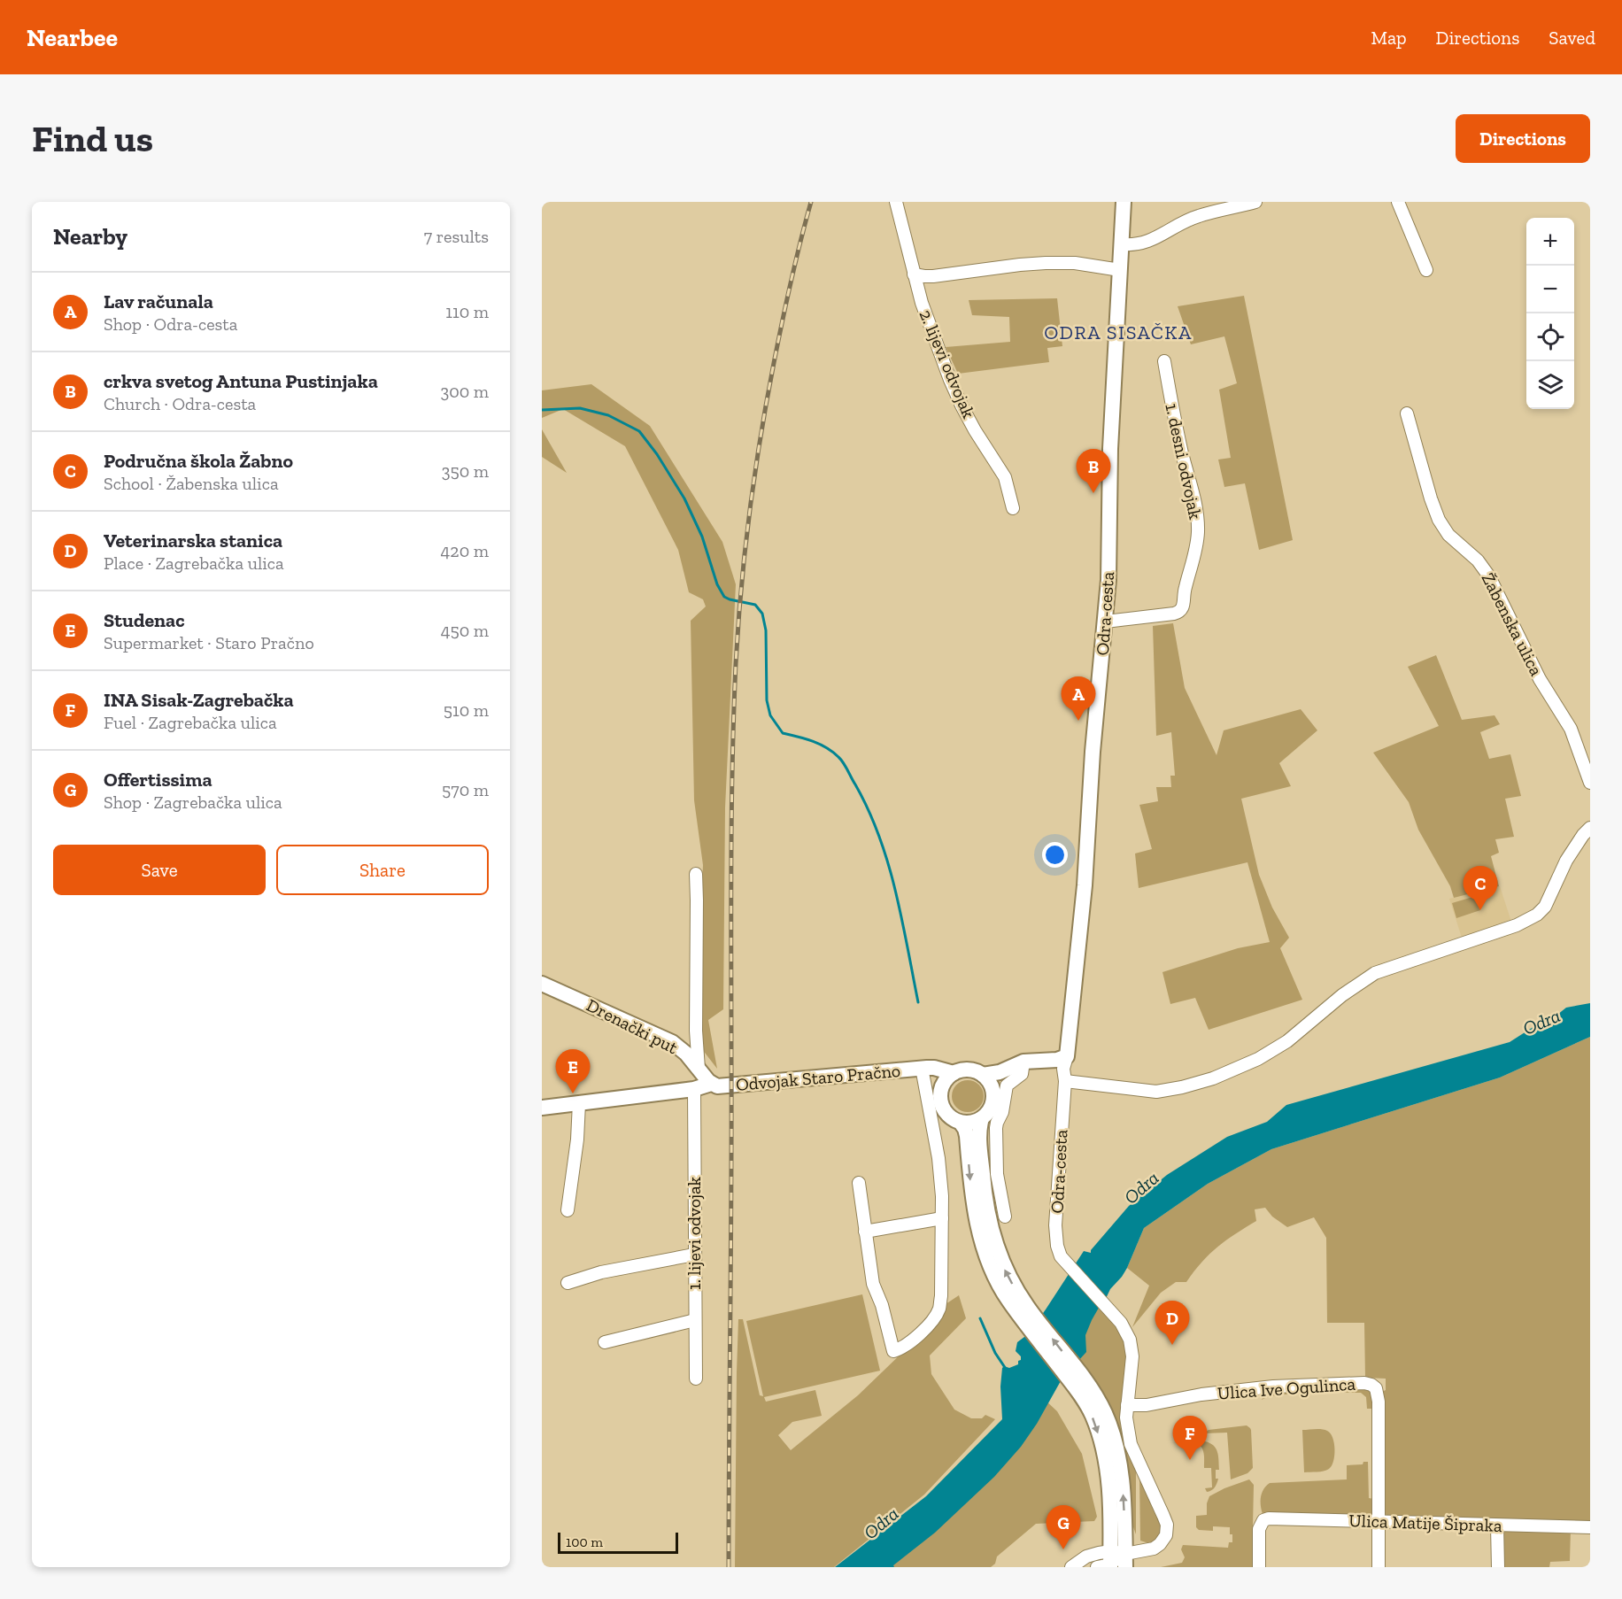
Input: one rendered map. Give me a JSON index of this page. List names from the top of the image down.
{
  "streets": {
    "main road": ["Odra-cesta", "Drenački put", "Odvojak Staro Pračno"],
    "street": [
      "2. lijevi odvojak",
      "1. desni odvojak",
      "Žabenska ulica",
      "1. lijevi odvojak",
      "Ulica Ive Ogulinca",
      "Ulica Matije Šipraka"
    ]
  },
  "crossings": [
    ["1. desni odvojak", "Odra-cesta"],
    ["Odra-cesta", "Ulica Ive Ogulinca"],
    ["Drenački put", "Odvojak Staro Pračno"],
    ["Odvojak Staro Pračno", "1. lijevi odvojak"],
    ["Ulica Ive Ogulinca", "Ulica Matije Šipraka"]
  ],
  "districts": ["ODRA SISAČKA"],
  "water": ["Odra"],
  "scale_bar": "100 m",
  "page": {
    "header": "Nearbee",
    "nav": ["Map", "Directions", "Saved"],
    "buttons": [
      "Directions",
      ["Save", "Share"]
    ],
    "title": "Find us",
    "heading": ["Nearby", "7 results"],
    "map_buttons": ["+", "−"],
    "list": [
      {
        "mark": "A",
        "name": "Lav računala",
        "note": "Shop · Odra-cesta",
        "value": "110 m"
      },
      {
        "mark": "B",
        "name": "crkva svetog Antuna Pustinjaka",
        "note": "Church · Odra-cesta",
        "value": "300 m"
      },
      {
        "mark": "C",
        "name": "Područna škola Žabno",
        "note": "School · Žabenska ulica",
        "value": "350 m"
      },
      {
        "mark": "D",
        "name": "Veterinarska stanica",
        "note": "Place · Zagrebačka ulica",
        "value": "420 m"
      },
      {
        "mark": "E",
        "name": "Studenac",
        "note": "Supermarket · Staro Pračno",
        "value": "450 m"
      },
      {
        "mark": "F",
        "name": "INA Sisak-Zagrebačka",
        "note": "Fuel · Zagrebačka ulica",
        "value": "510 m"
      },
      {
        "mark": "G",
        "name": "Offertissima",
        "note": "Shop · Zagrebačka ulica",
        "value": "570 m"
      }
    ],
    "pins": [
      "B",
      "A",
      "C",
      "E",
      "D",
      "F",
      "G"
    ],
    "scale": "100 m"
  }
}
